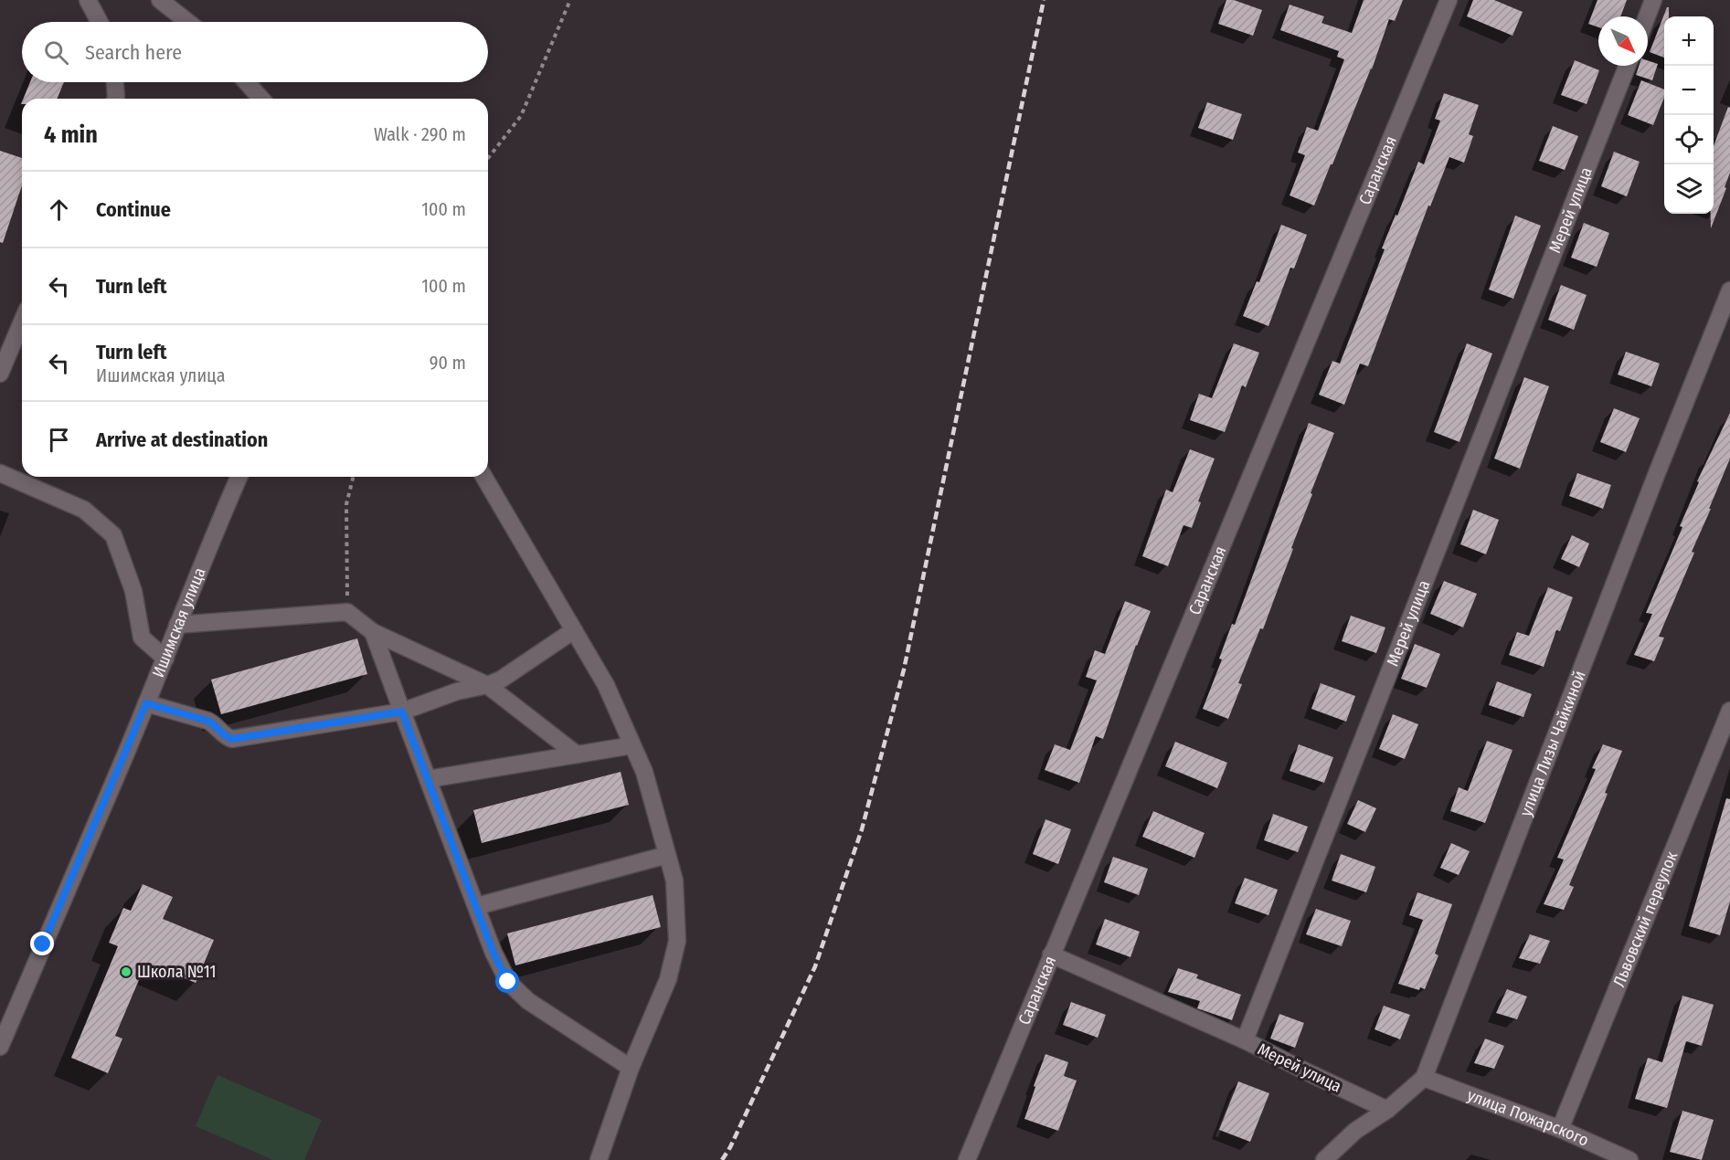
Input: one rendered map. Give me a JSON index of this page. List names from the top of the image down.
{
  "streets": {
    "street": [
      "Саранская",
      "Мерей улица",
      "Ишимская улица",
      "улица Лизы Чайкиной",
      "Львовский переулок",
      "улица Пожарского"
    ]
  },
  "crossings": [
    ["Мерей улица", "улица Лизы Чайкиной"],
    ["улица Лизы Чайкиной", "улица Пожарского"],
    ["Львовский переулок", "улица Пожарского"]
  ],
  "places": ["Школа №11"],
  "north": "bottom right",
  "page": {
    "map_buttons": ["+", "−"],
    "search": "Search here",
    "heading": ["4 min", "Walk · 290 m"],
    "list": [
      ["Continue", "100 m"],
      ["Turn left", "100 m"],
      ["Turn left", "Ишимская улица", "90 m"],
      "Arrive at destination"
    ]
  }
}
